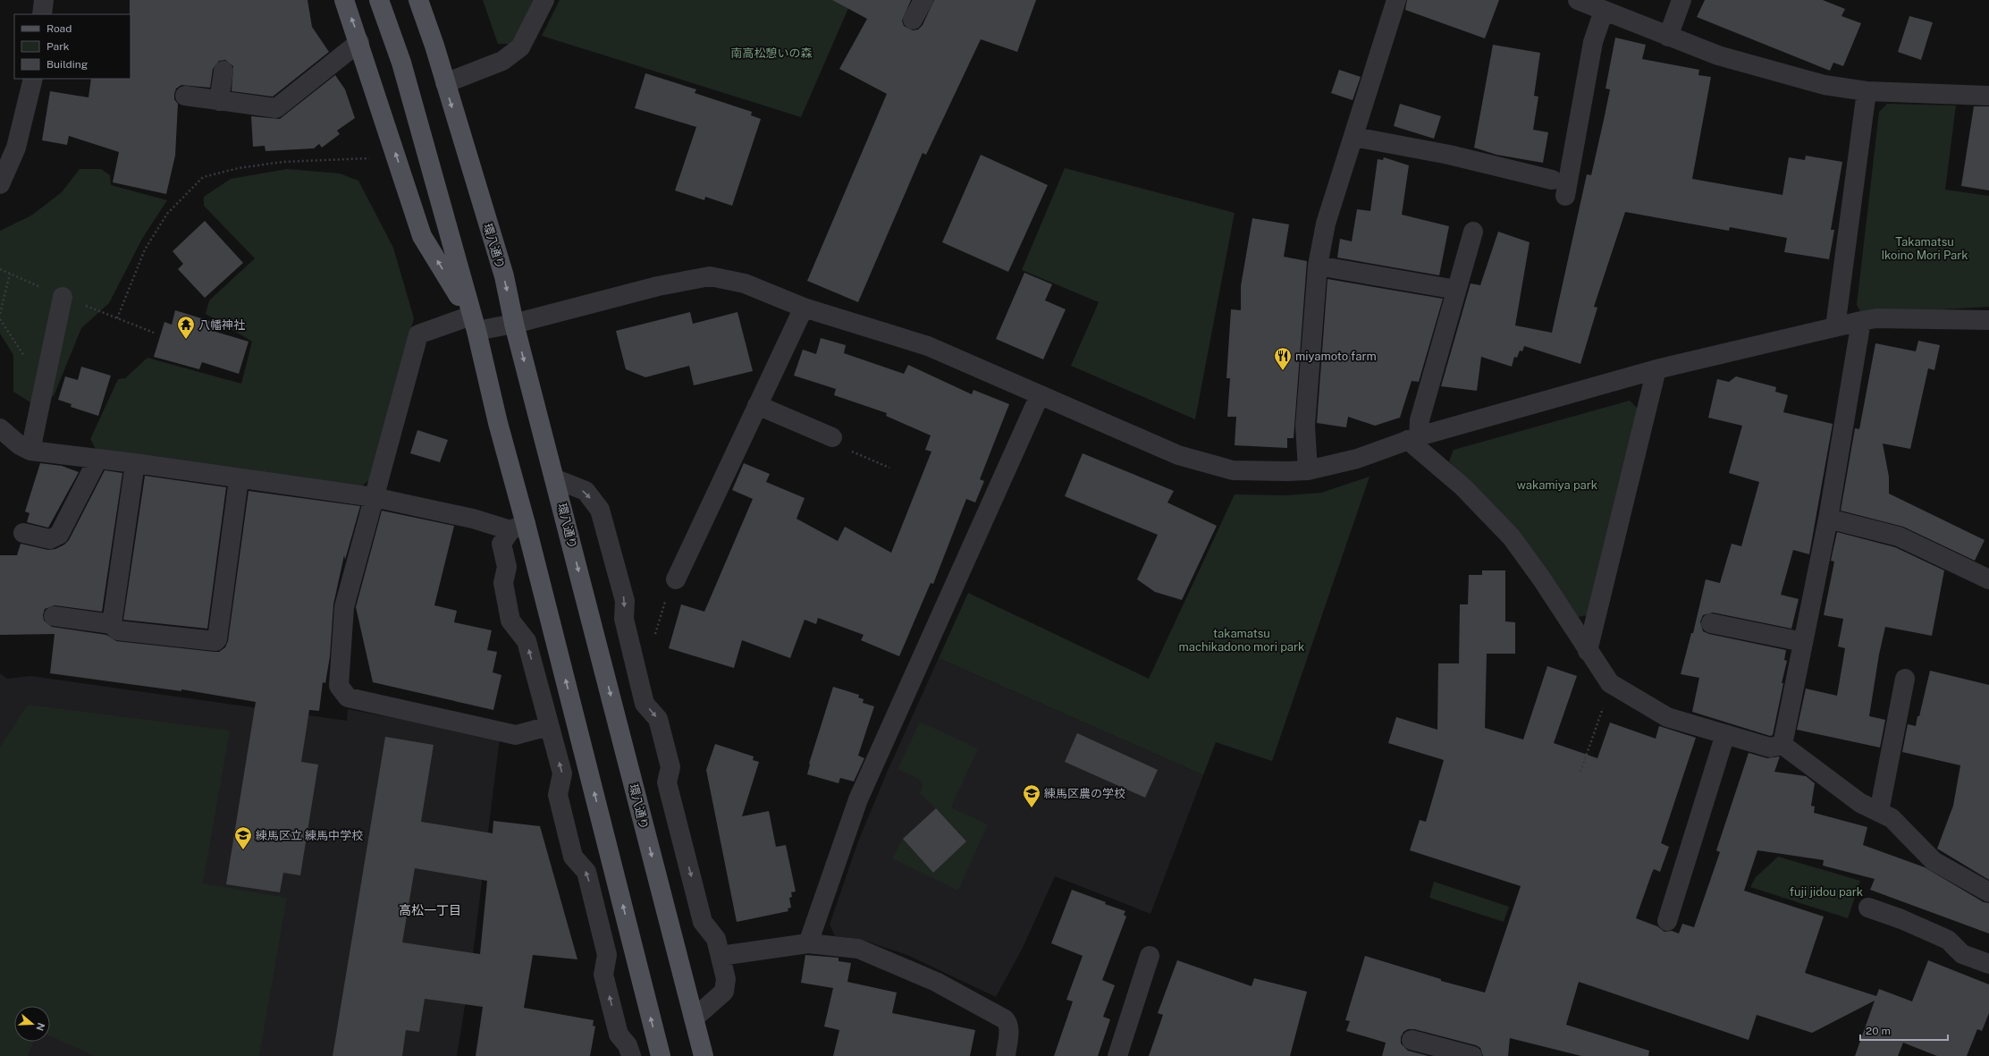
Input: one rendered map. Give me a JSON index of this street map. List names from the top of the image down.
{
  "streets": {
    "main road": ["環八通り"]
  },
  "districts": ["高松一丁目"],
  "parks": [
    "南高松憩いの森",
    "Takamatsu Ikoino Mori Park",
    "wakamiya park",
    "takamatsu machikadono mori park",
    "fuji jidou park"
  ],
  "places": {
    "temple": ["八幡神社"],
    "restaurant": ["miyamoto farm"],
    "school or university": ["練馬区農の学校", "練馬区立 練馬中学校"]
  },
  "legend": ["Road", "Park", "Building"],
  "scale_bar": "20 m",
  "north": "right"
}
